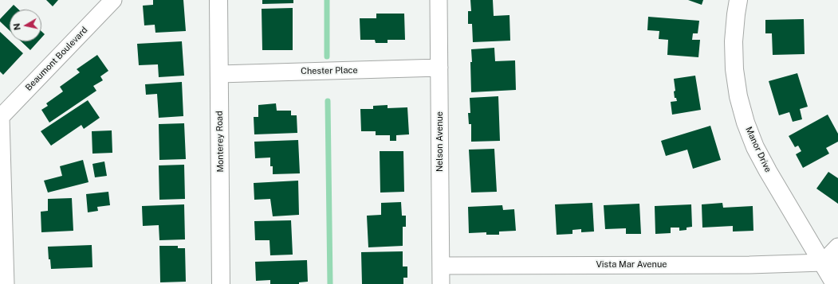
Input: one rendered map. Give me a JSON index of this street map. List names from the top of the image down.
{
  "streets": {
    "street": [
      "Beaumont Boulevard",
      "Chester Place",
      "Monterey Road",
      "Nelson Avenue",
      "Manor Drive",
      "Vista Mar Avenue"
    ]
  },
  "crossings": [
    ["Chester Place", "Monterey Road"],
    ["Chester Place", "Nelson Avenue"],
    ["Nelson Avenue", "Vista Mar Avenue"],
    ["Manor Drive", "Vista Mar Avenue"]
  ],
  "north": "left"
}
